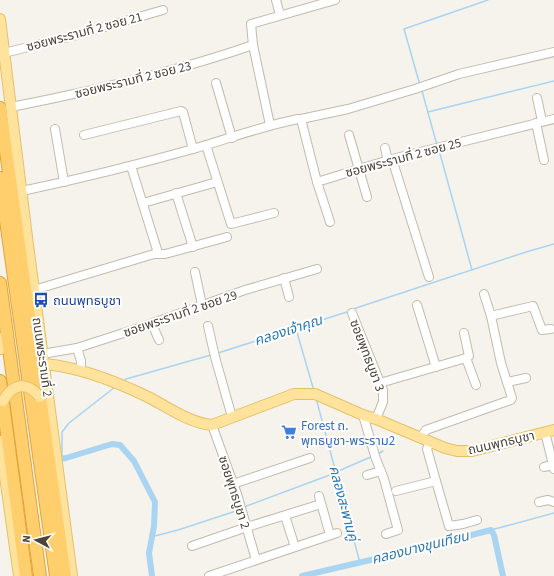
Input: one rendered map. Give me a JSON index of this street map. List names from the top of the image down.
{
  "streets": {
    "highway": ["ถนนพระรามที่ 2"],
    "main road": ["ถนนพุทธบูชา"],
    "street": [
      "ซอยพระรามที่ 2 ซอย 21",
      "ซอยพระรามที่ 2 ซอย 23",
      "ซอยพระรามที่ 2 ซอย 25",
      "ซอยพระรามที่ 2 ซอย 29",
      "ซอยพุทธบูชา 3",
      "ซอยพุทธบูชา 2"
    ]
  },
  "crossings": [
    ["ซอยพระรามที่ 2 ซอย 21", "ถนนพระรามที่ 2"],
    ["ซอยพระรามที่ 2 ซอย 23", "ถนนพระรามที่ 2"],
    ["ซอยพระรามที่ 2 ซอย 29", "ถนนพระรามที่ 2"],
    ["ซอยพุทธบูชา 3", "ถนนพุทธบูชา"],
    ["ถนนพุทธบูชา", "ซอยพุทธบูชา 2"]
  ],
  "water": ["คลองเจ้าคุณ", "คลองสะพานคู่", "คลองบางขุนเทียน"],
  "places": {
    "bus stop": ["ถนนพุทธบูชา"],
    "supermarket": ["Forest ถ. พุทธบูชา-พระราม2"]
  },
  "north": "left"
}
